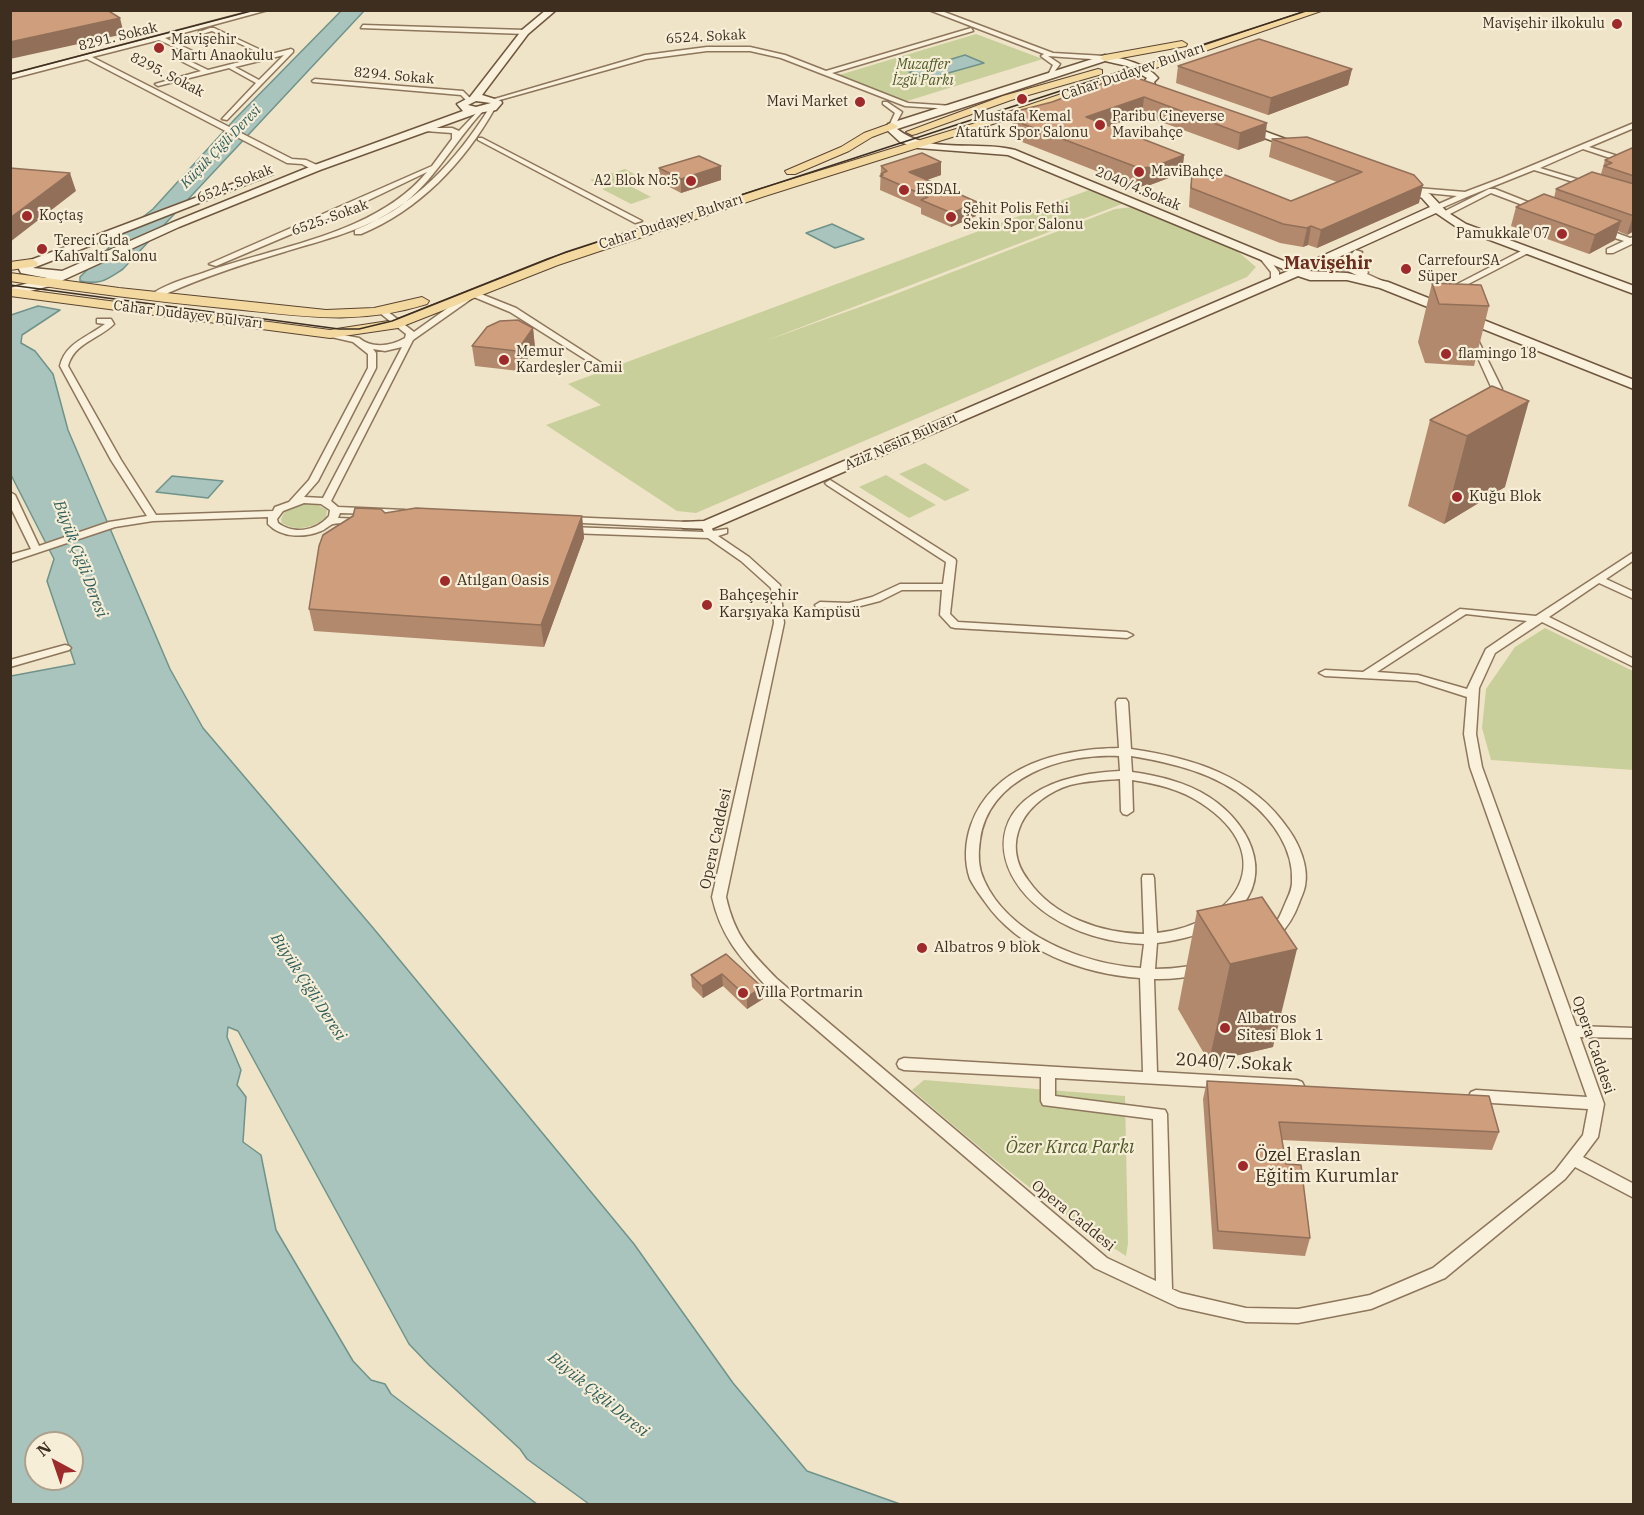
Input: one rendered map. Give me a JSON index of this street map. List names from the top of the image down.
{
  "streets": {
    "main road": ["Cahar Dudayev Bulvarı"],
    "street": [
      "8291. Sokak",
      "6524. Sokak",
      "8295. Sokak",
      "8294. Sokak",
      "2040/4.Sokak",
      "6525. Sokak",
      "Aziz Nesin Bulvarı",
      "Opera Caddesi",
      "2040/7.Sokak"
    ]
  },
  "crossings": [
    ["8291. Sokak", "8295. Sokak"],
    ["6524. Sokak", "Cahar Dudayev Bulvarı"],
    ["6524. Sokak", "8294. Sokak"],
    ["6524. Sokak", "2040/4.Sokak"],
    ["6524. Sokak", "6525. Sokak"],
    ["Cahar Dudayev Bulvarı", "2040/4.Sokak"],
    ["Cahar Dudayev Bulvarı", "6525. Sokak"],
    ["2040/4.Sokak", "Aziz Nesin Bulvarı"],
    ["Aziz Nesin Bulvarı", "Opera Caddesi"]
  ],
  "districts": ["Mavişehir"],
  "water": ["Küçük Çiğli Deresi", "Büyük Çiğli Deresi"],
  "parks": ["Muzaffer İzgü Parkı", "Özer Kırca Parkı"],
  "places": [
    "Mavişehir ilkokulu",
    "Mavişehir Martı Anaokulu",
    "Mustafa Kemal Atatürk Spor Salonu",
    "Mavi Market",
    "Paribu Cineverse Mavibahçe",
    "MaviBahçe",
    "A2 Blok No:5",
    "ESDAL",
    "Koçtaş",
    "Şehit Polis Fethi Sekin Spor Salonu",
    "Pamukkale 07",
    "Tereci Gıda Kahvaltı Salonu",
    "CarrefourSA Süper",
    "flamingo 18",
    "Memur Kardeşler Camii",
    "Kuğu Blok",
    "Atılgan Oasis",
    "Bahçeşehir Karşıyaka Kampüsü",
    "Albatros 9 blok",
    "Villa Portmarin",
    "Albatros Sitesi Blok 1",
    "Özel Eraslan Eğitim Kurumlar"
  ],
  "north": "top left"
}
